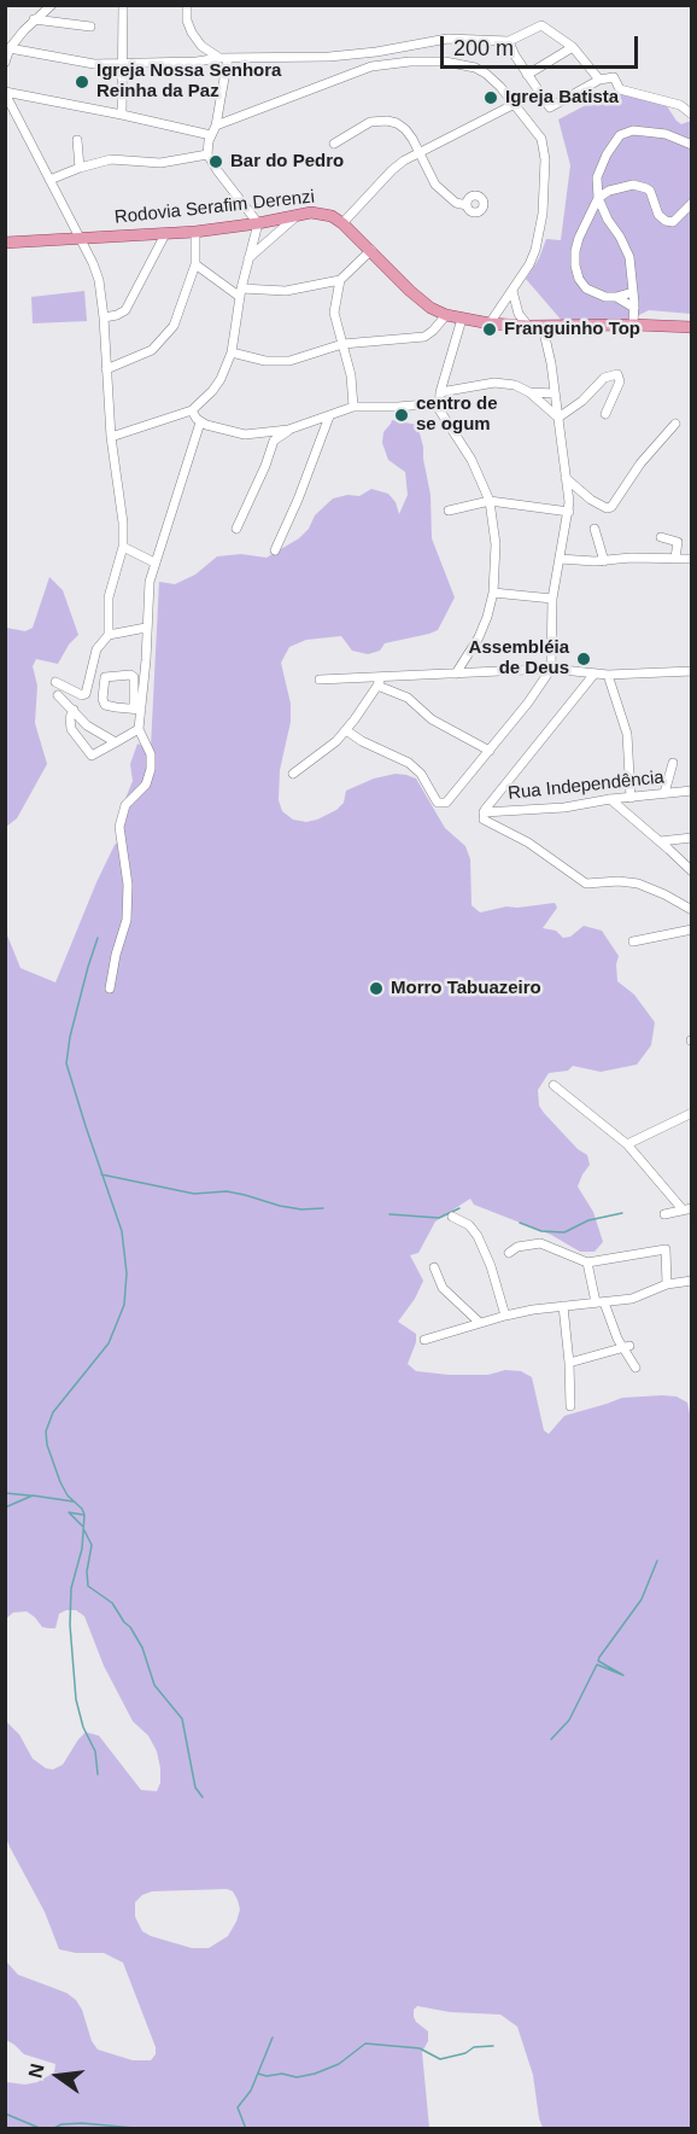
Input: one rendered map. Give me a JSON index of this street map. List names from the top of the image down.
{
  "streets": {
    "main road": ["Rodovia Serafim Derenzi"],
    "street": ["Rua Independência"]
  },
  "places": [
    "Igreja Nossa Senhora Reinha da Paz",
    "Igreja Batista",
    "Bar do Pedro",
    "Franguinho Top",
    "centro de se ogum",
    "Assembléia de Deus",
    "Morro Tabuazeiro"
  ],
  "scale_bar": "200 m",
  "north": "left"
}
